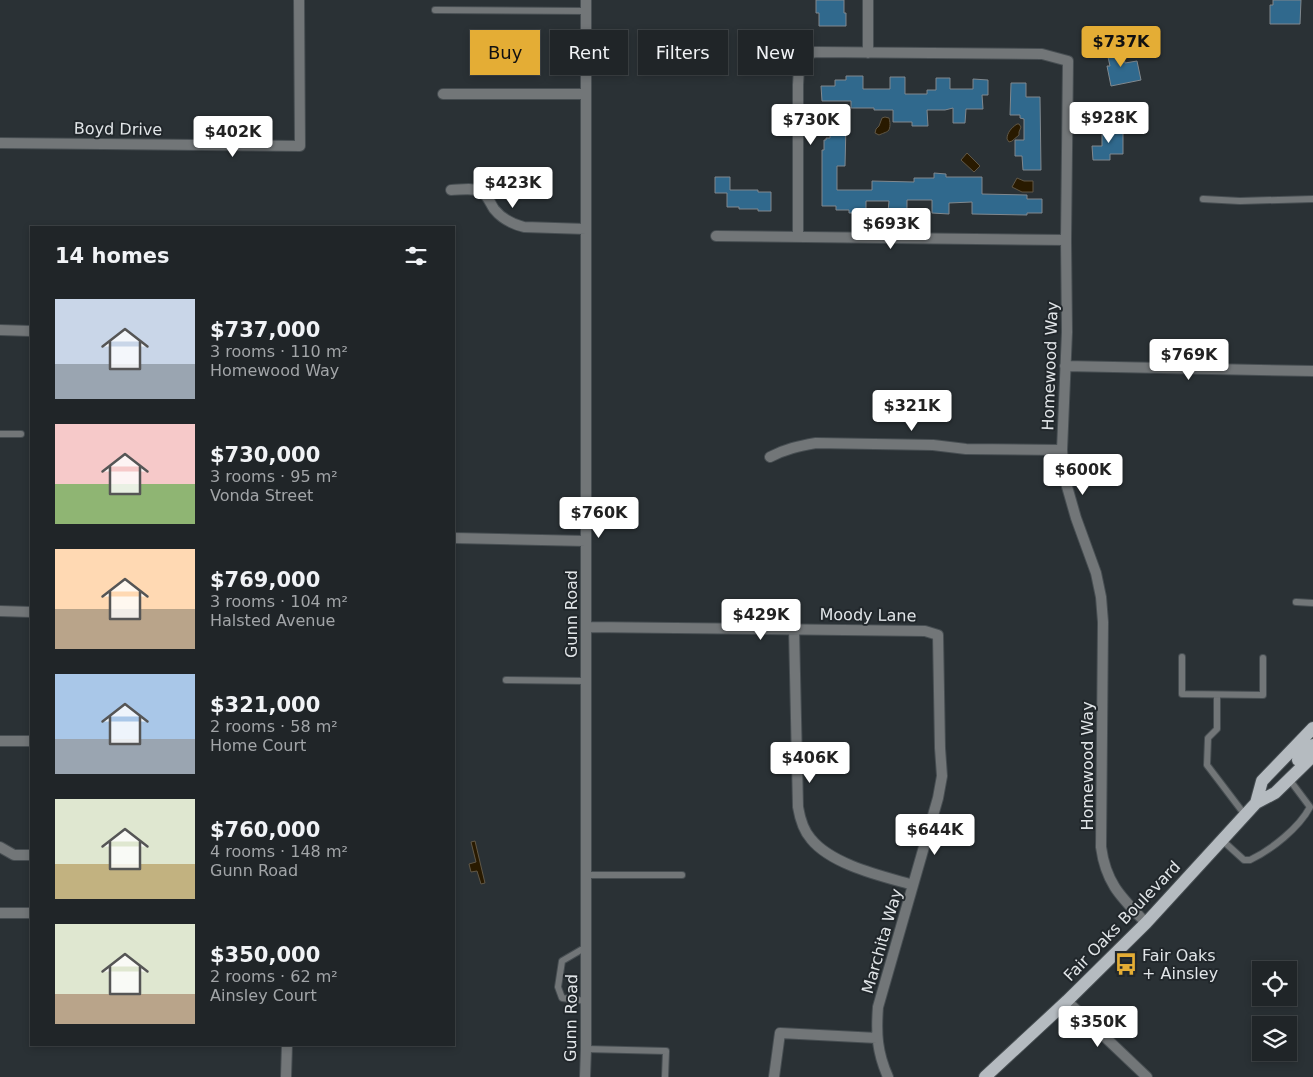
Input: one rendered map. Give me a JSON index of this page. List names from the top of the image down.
{
  "streets": {
    "main road": ["Fair Oaks Boulevard"],
    "street": [
      "Boyd Drive",
      "Homewood Way",
      "Gunn Road",
      "Moody Lane",
      "Marchita Way"
    ]
  },
  "crossings": [
    ["Homewood Way", "Fair Oaks Boulevard"],
    ["Gunn Road", "Moody Lane"],
    ["Moody Lane", "Marchita Way"]
  ],
  "places": {
    "bus stop": ["Fair Oaks + Ainsley"]
  },
  "page": {
    "price": [
      "$737K",
      "$928K",
      "$730K",
      "$402K",
      "$423K",
      "$693K",
      "$769K",
      "$321K",
      "$600K",
      "$760K",
      "$429K",
      "$406K",
      "$644K",
      "$350K"
    ],
    "chip": [
      "Buy",
      "Rent",
      "Filters",
      "New"
    ],
    "heading": "14 homes",
    "list": [
      {
        "name": "$737,000",
        "note": "3 rooms · 110 m² · Homewood Way"
      },
      {
        "name": "$730,000",
        "note": "3 rooms · 95 m² · Vonda Street"
      },
      {
        "name": "$769,000",
        "note": "3 rooms · 104 m² · Halsted Avenue"
      },
      {
        "name": "$321,000",
        "note": "2 rooms · 58 m² · Home Court"
      },
      {
        "name": "$760,000",
        "note": "4 rooms · 148 m² · Gunn Road"
      },
      {
        "name": "$350,000",
        "note": "2 rooms · 62 m² · Ainsley Court"
      }
    ]
  }
}
